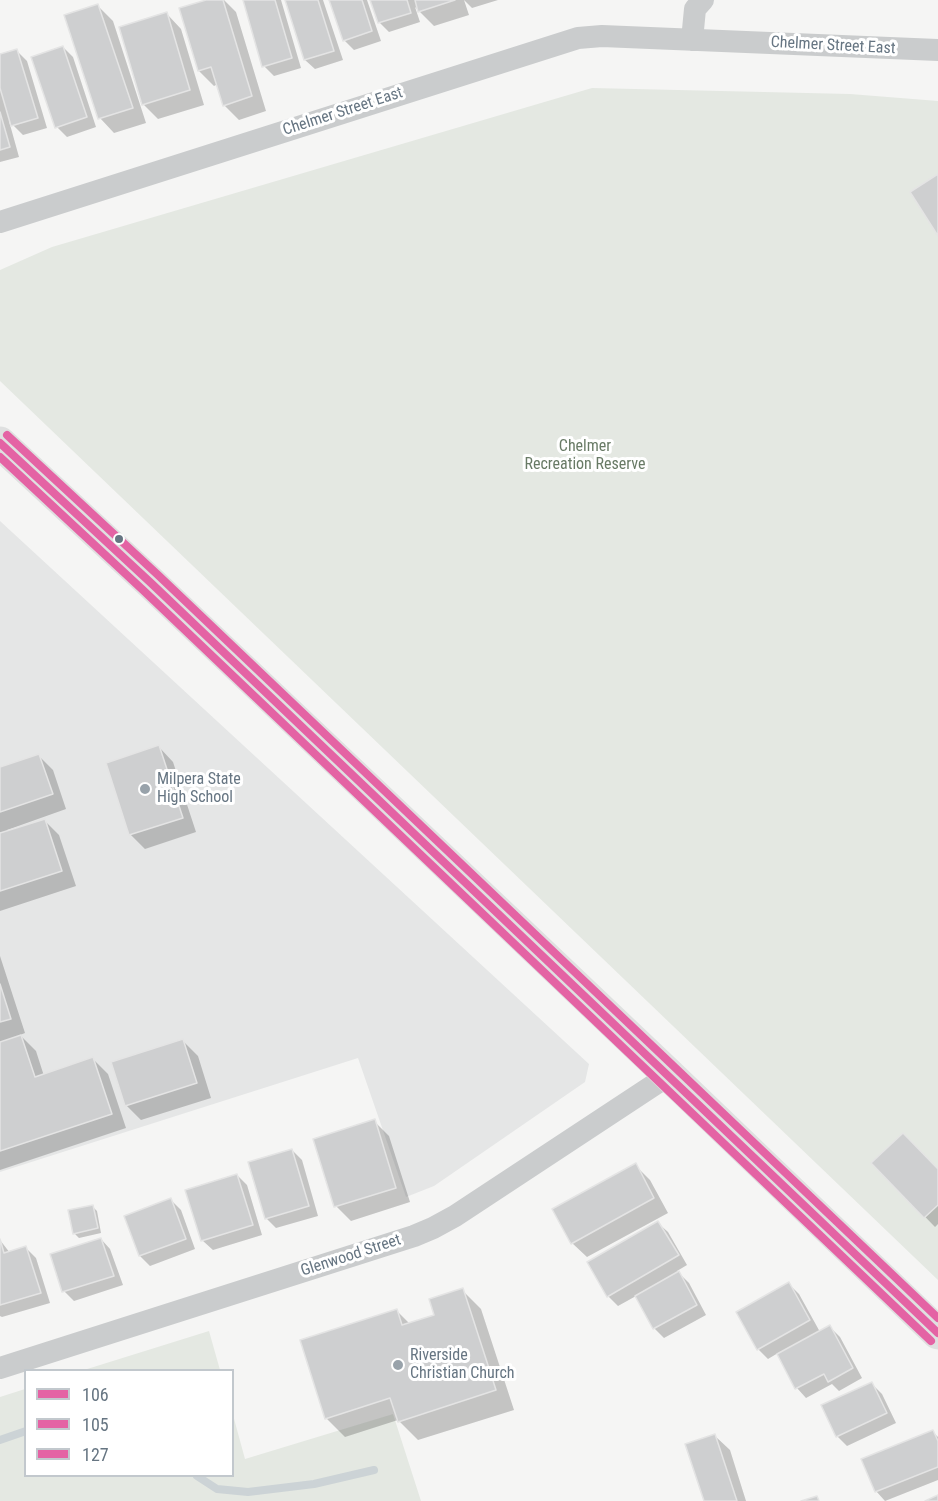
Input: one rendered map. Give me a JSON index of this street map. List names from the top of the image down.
{
  "streets": {
    "street": ["Chelmer Street East", "Glenwood Street"]
  },
  "parks": ["Chelmer Recreation Reserve"],
  "places": ["Milpera State High School", "Riverside Christian Church"],
  "lines": ["transit line 127", "transit line 106", "transit line 105"],
  "legend": ["106", "105", "127"]
}
